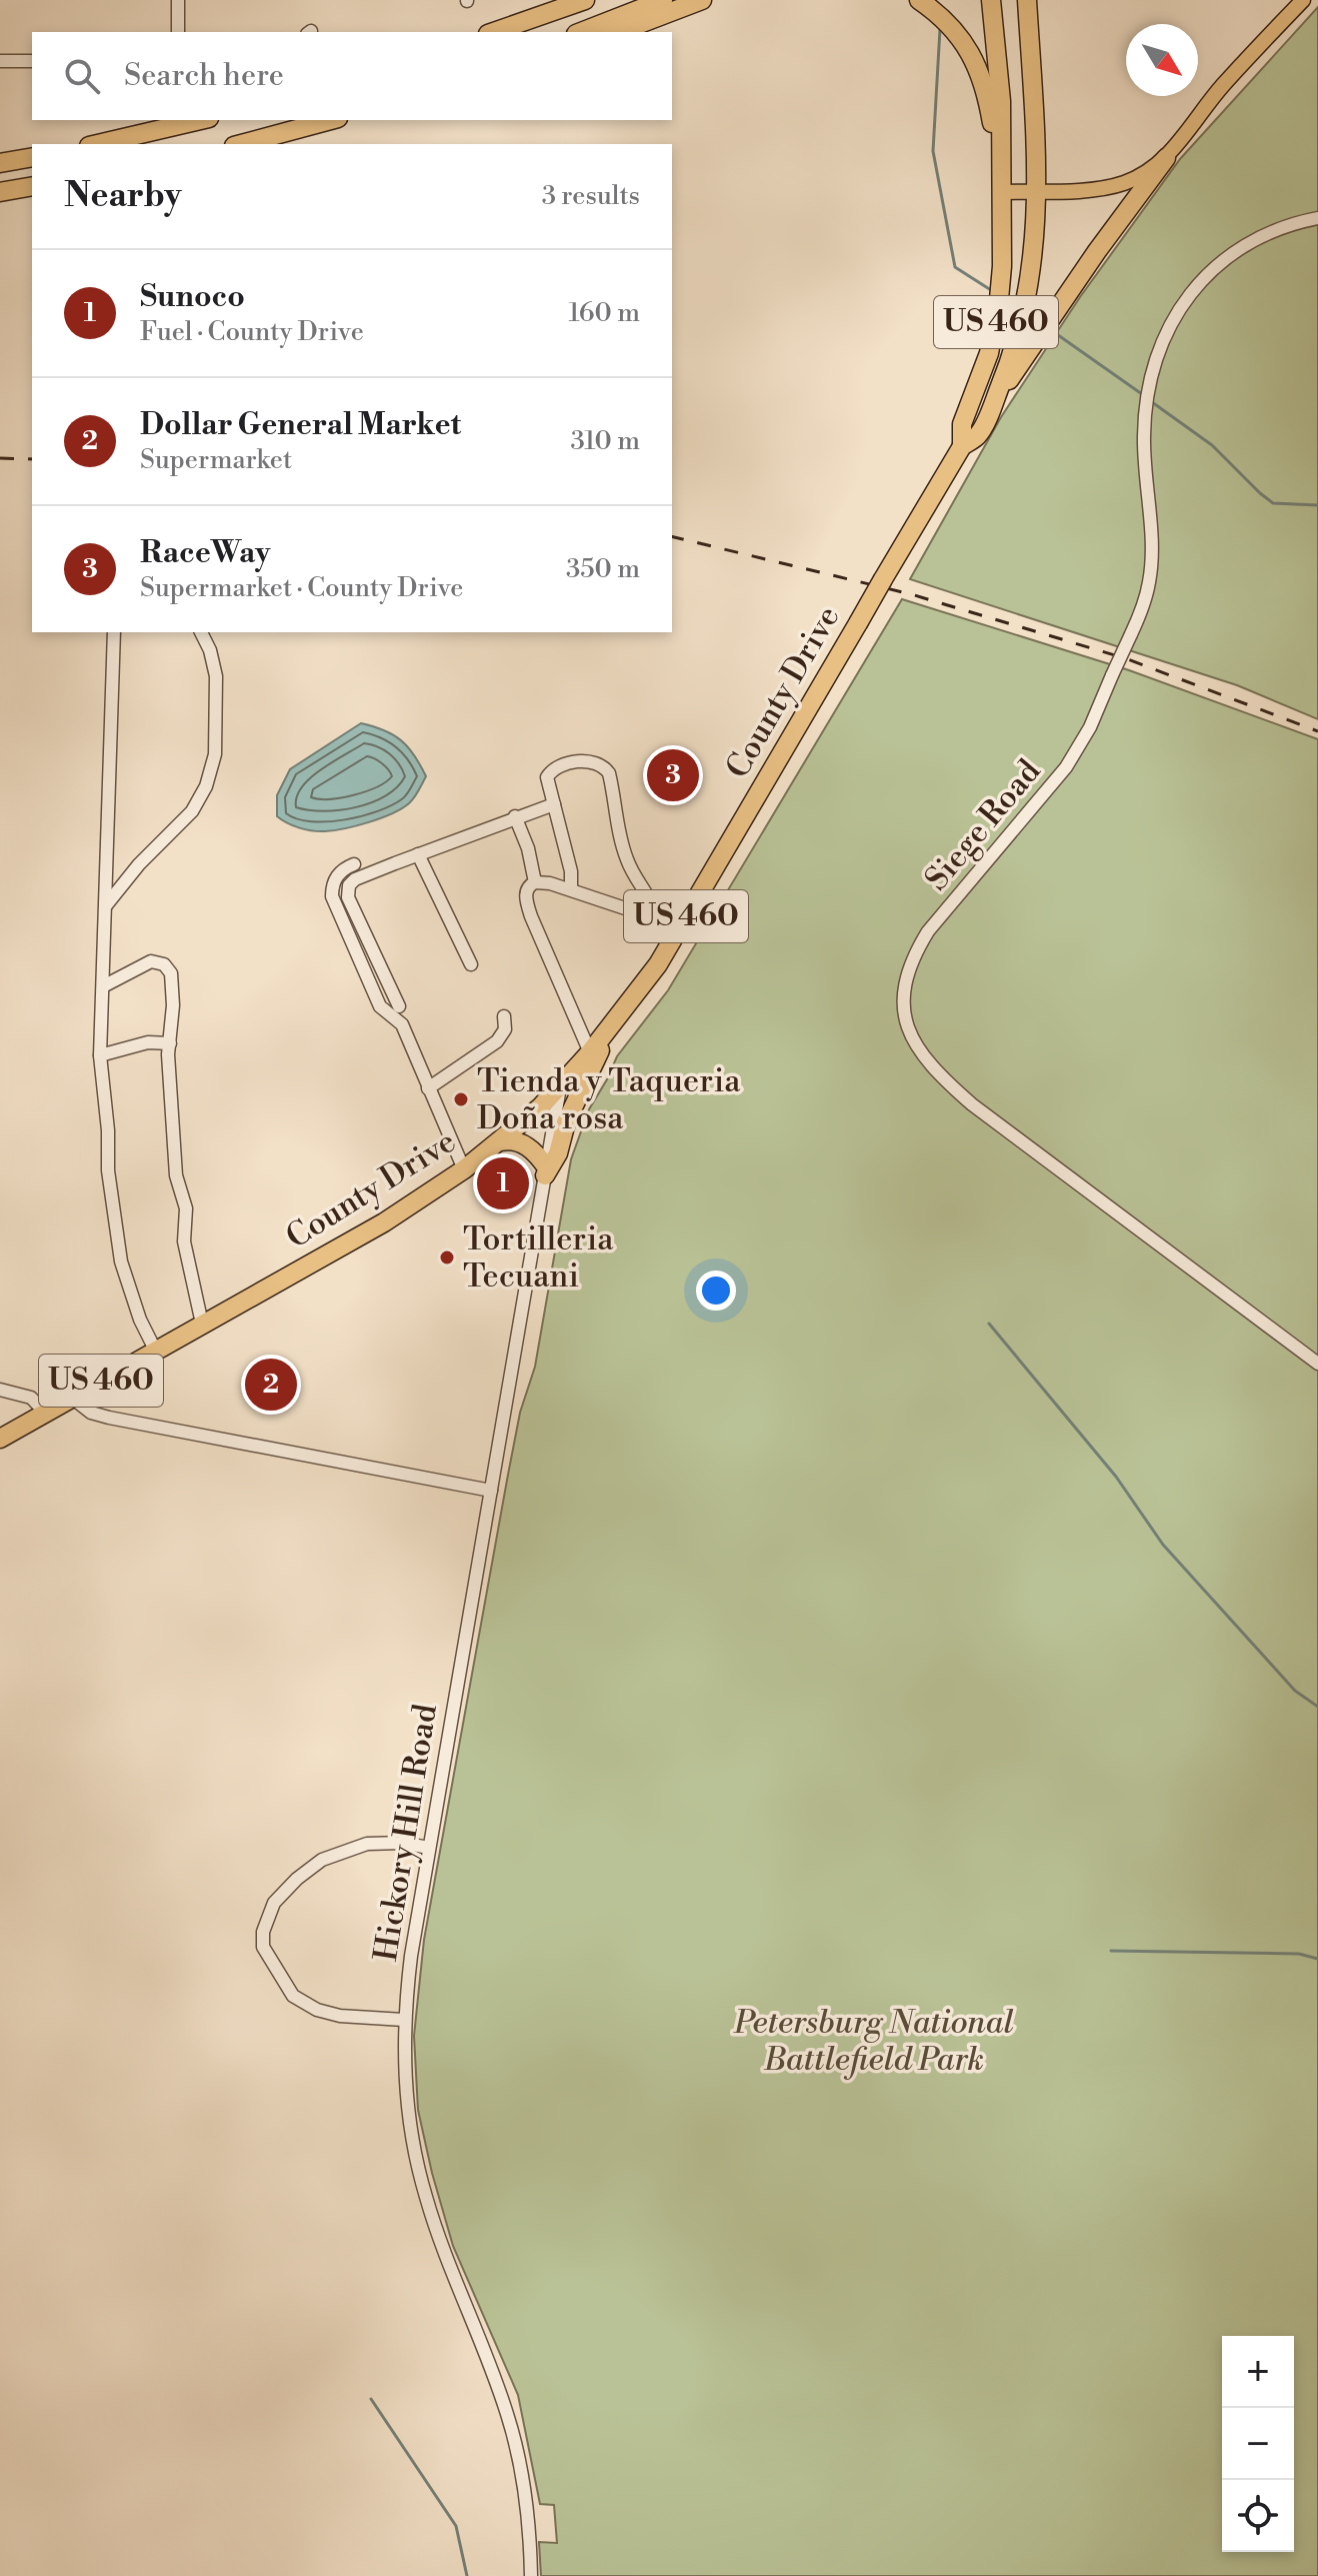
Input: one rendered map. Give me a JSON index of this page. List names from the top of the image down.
{
  "streets": {
    "highway": ["US 460", "County Drive"],
    "street": ["Siege Road", "Hickory Hill Road"]
  },
  "crossings": [
    ["US 460", "County Drive"],
    ["County Drive", "Hickory Hill Road"]
  ],
  "parks": ["Petersburg National Battlefield Park"],
  "places": ["Tienda y Taqueria Doña rosa", "Tortilleria Tecuani"],
  "north": "bottom right",
  "page": {
    "search": "Search here",
    "heading": ["Nearby", "3 results"],
    "list": [
      {
        "mark": "1",
        "name": "Sunoco",
        "note": "Fuel · County Drive",
        "value": "160 m"
      },
      {
        "mark": "2",
        "name": "Dollar General Market",
        "note": "Supermarket",
        "value": "310 m"
      },
      {
        "mark": "3",
        "name": "RaceWay",
        "note": "Supermarket · County Drive",
        "value": "350 m"
      }
    ],
    "pins": ["3", "1", "2"],
    "map_buttons": ["+", "−"]
  }
}
